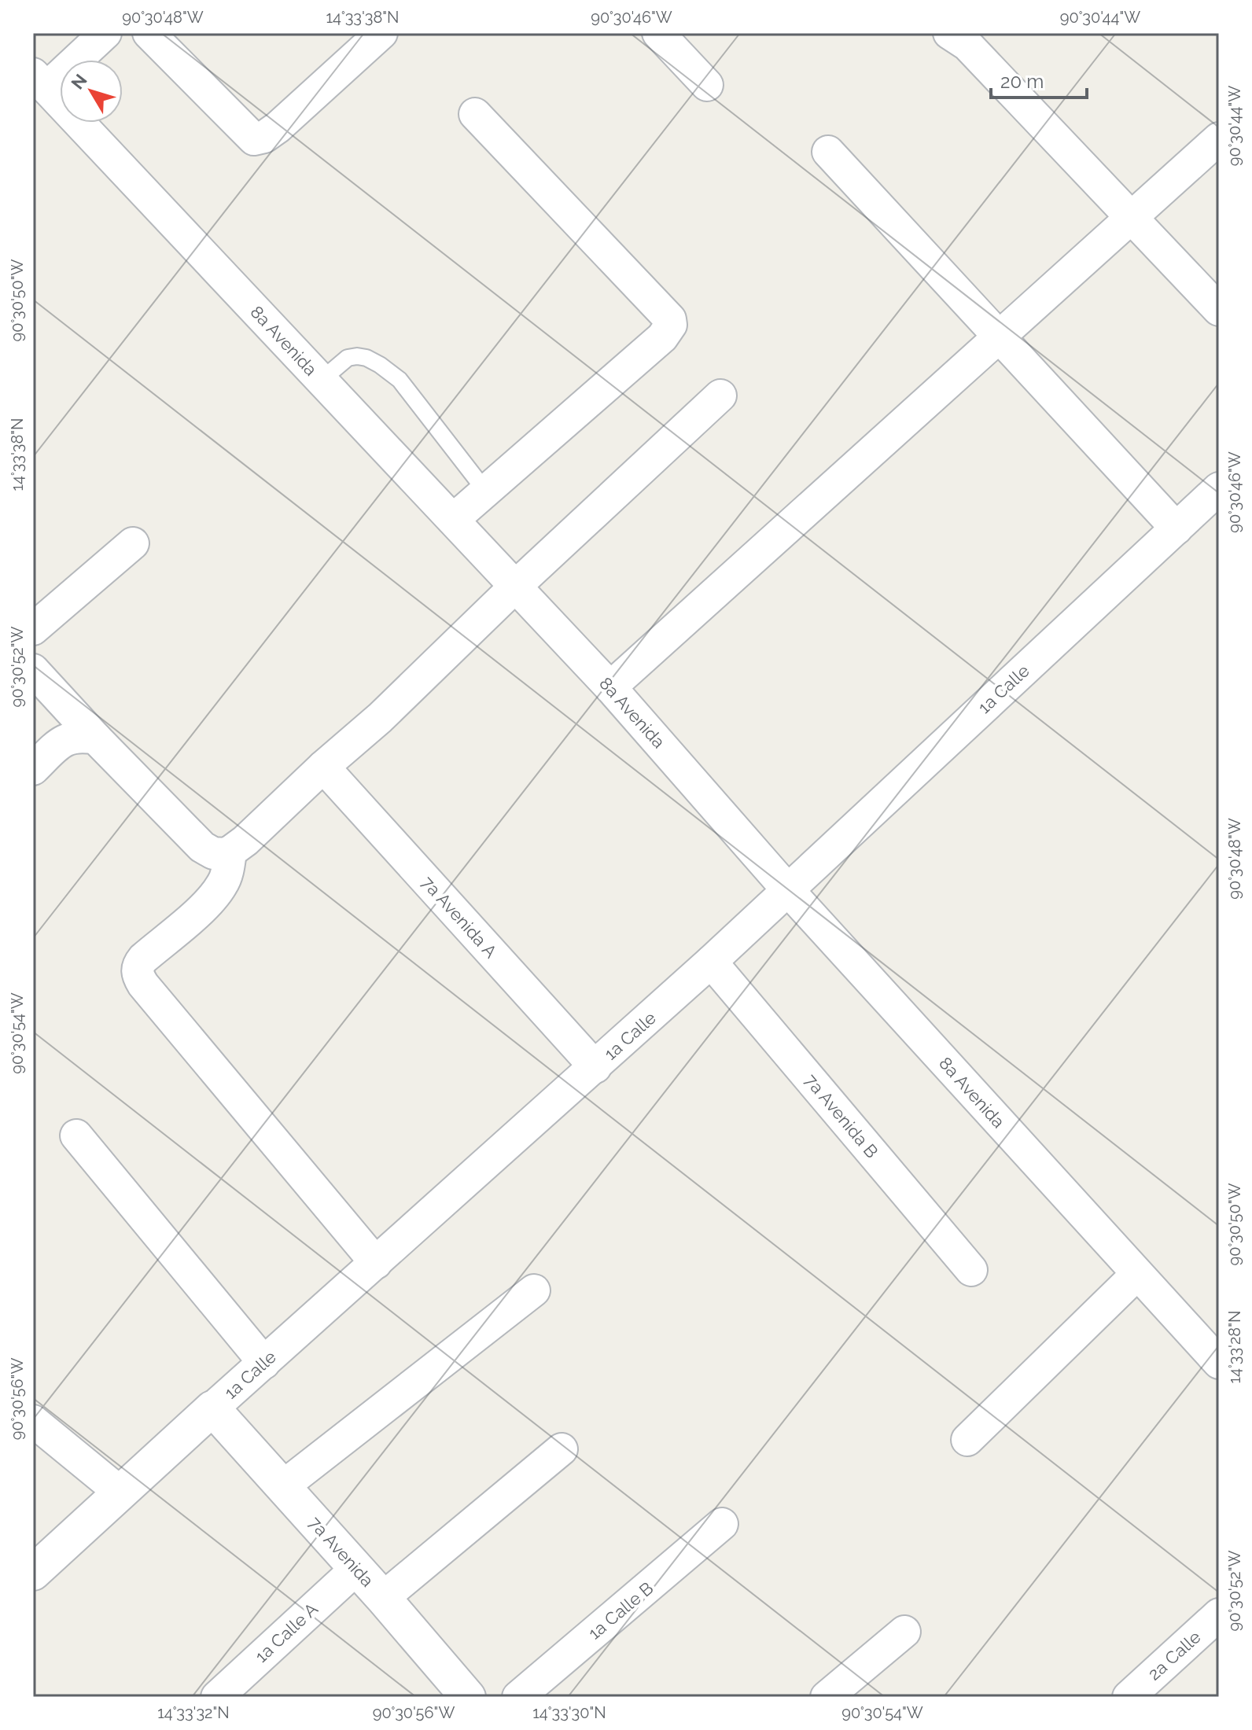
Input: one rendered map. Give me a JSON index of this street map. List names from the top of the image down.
{
  "streets": {
    "street": [
      "8a Avenida",
      "1a Calle",
      "7a Avenida A",
      "7a Avenida B",
      "7a Avenida",
      "1a Calle B",
      "1a Calle A",
      "2a Calle"
    ]
  },
  "crossings": [
    ["8a Avenida", "1a Calle"],
    ["1a Calle", "7a Avenida A"],
    ["1a Calle", "7a Avenida B"],
    ["1a Calle", "7a Avenida"],
    ["7a Avenida", "1a Calle A"]
  ],
  "scale_bar": "20 m",
  "north": "top left",
  "coordinates": [
    "90°30'48\"W",
    "14°33'38\"N",
    "90°30'46\"W",
    "90°30'44\"W",
    "90°30'50\"W",
    "90°30'52\"W",
    "90°30'54\"W",
    "14°33'28\"N",
    "90°30'56\"W",
    "14°33'32\"N",
    "14°33'30\"N"
  ]
}
